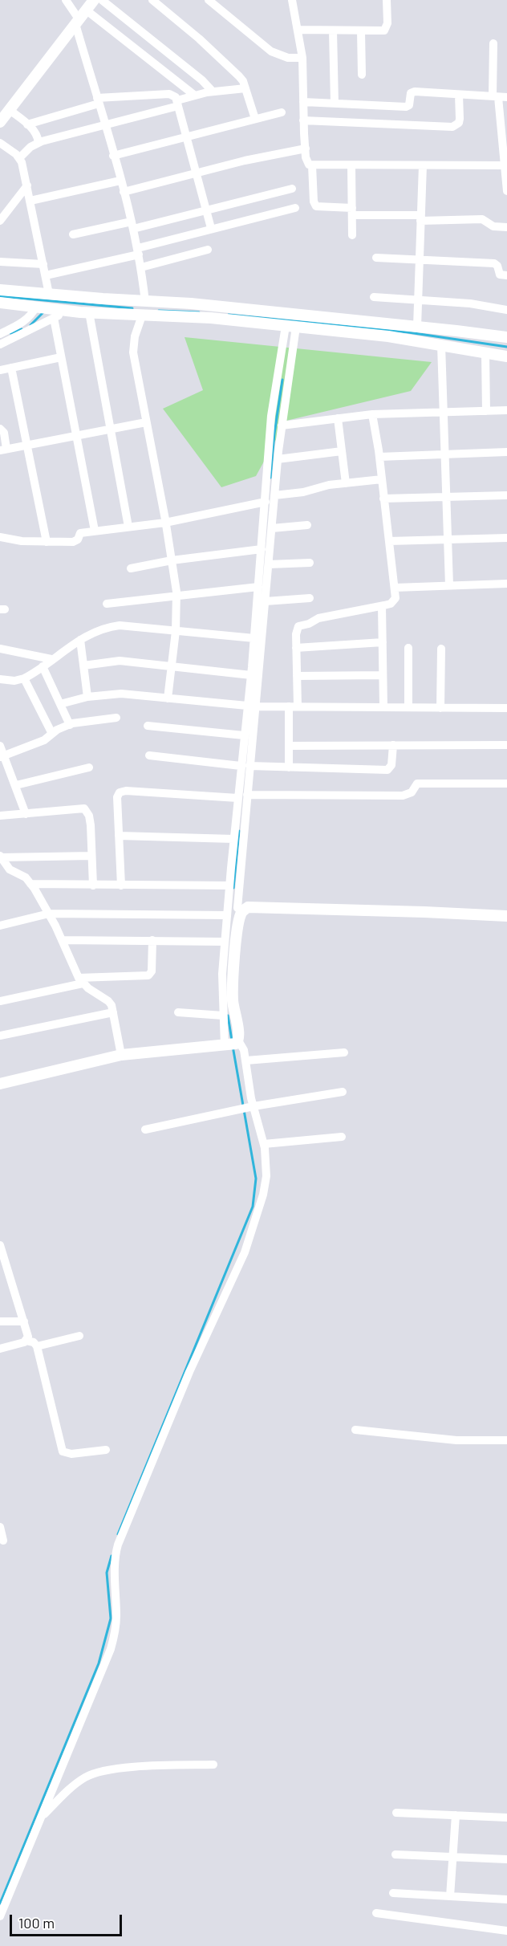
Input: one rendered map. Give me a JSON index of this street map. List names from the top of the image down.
{
  "scale_bar": "100 m"
}
